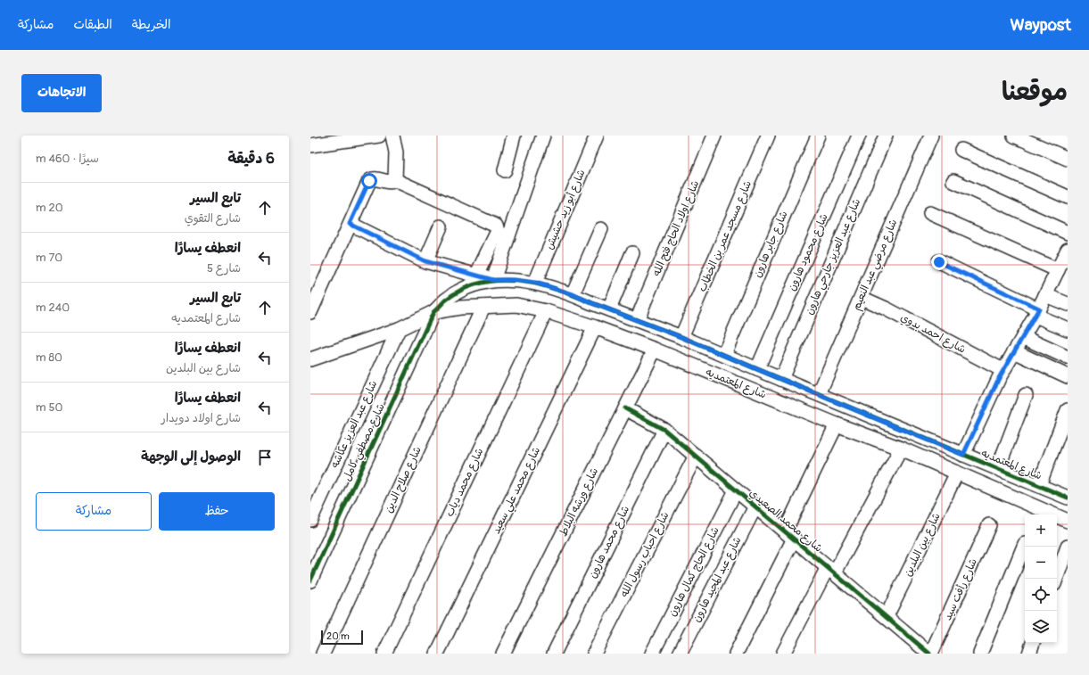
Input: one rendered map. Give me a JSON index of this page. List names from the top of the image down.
{
  "streets": {
    "street": [
      "شارع أبو زيد حشيش",
      "شارع اولاد الحاج فتح الله",
      "شارع مسجد عمر بن الخطاب",
      "شارع جابر هارون",
      "شارع محمود هارون",
      "شارع عبد العزيز جارحي هارون",
      "شارع مرضي عبد النعيم",
      "شارع احمد بدوي",
      "شارع المعتمديه",
      "شارع عبد العزيز عكاشه",
      "شارع مصطفي كامل",
      "شارع صلاح الدين",
      "شارع محمد دياب",
      "شارع محمد علي سعيد",
      "شارع ورشه البلاط",
      "شارع محمد الصعيدي",
      "شارع محمد هارون",
      "شارع بين البلدين",
      "شارع احباب رسول الله",
      "شارع الحاج كمال هارون",
      "شارع عبد المجيد هارون",
      "شارع رأفت سيد"
    ]
  },
  "crossings": [
    ["شارع أبو زيد حشيش", "شارع المعتمديه"],
    ["شارع اولاد الحاج فتح الله", "شارع المعتمديه"],
    ["شارع مسجد عمر بن الخطاب", "شارع المعتمديه"],
    ["شارع جابر هارون", "شارع المعتمديه"],
    ["شارع محمود هارون", "شارع المعتمديه"],
    ["شارع عبد العزيز جارحي هارون", "شارع المعتمديه"],
    ["شارع مرضي عبد النعيم", "شارع احمد بدوي"],
    ["شارع مرضي عبد النعيم", "شارع المعتمديه"],
    ["شارع المعتمديه", "شارع عبد العزيز عكاشه"],
    ["شارع المعتمديه", "شارع مصطفي كامل"],
    ["شارع المعتمديه", "شارع صلاح الدين"],
    ["شارع المعتمديه", "شارع محمد دياب"],
    ["شارع المعتمديه", "شارع محمد علي سعيد"],
    ["شارع المعتمديه", "شارع ورشه البلاط"],
    ["شارع المعتمديه", "شارع بين البلدين"],
    ["شارع ورشه البلاط", "شارع محمد الصعيدي"],
    ["شارع محمد الصعيدي", "شارع محمد هارون"],
    ["شارع محمد الصعيدي", "شارع بين البلدين"],
    ["شارع محمد الصعيدي", "شارع احباب رسول الله"],
    ["شارع محمد الصعيدي", "شارع الحاج كمال هارون"],
    ["شارع محمد الصعيدي", "شارع عبد المجيد هارون"],
    ["شارع محمد الصعيدي", "شارع رأفت سيد"]
  ],
  "scale_bar": "20 m",
  "page": {
    "header": "Waypost",
    "nav": ["الخريطة", "الطبقات", "مشاركة"],
    "title": "موقعنا",
    "buttons": [
      "الاتجاهات",
      ["حفظ", "مشاركة"]
    ],
    "heading": ["6 دقيقة", "سيرًا · 460 m"],
    "list": [
      ["تابع السير", "شارع التقوي", "20 m"],
      ["انعطف يسارًا", "شارع 5", "70 m"],
      ["تابع السير", "شارع المعتمديه", "240 m"],
      ["انعطف يسارًا", "شارع بين البلدين", "80 m"],
      ["انعطف يسارًا", "شارع اولاد دويدار", "50 m"],
      "الوصول إلى الوجهة"
    ],
    "map_buttons": ["+", "−"],
    "scale": "20 m"
  }
}
